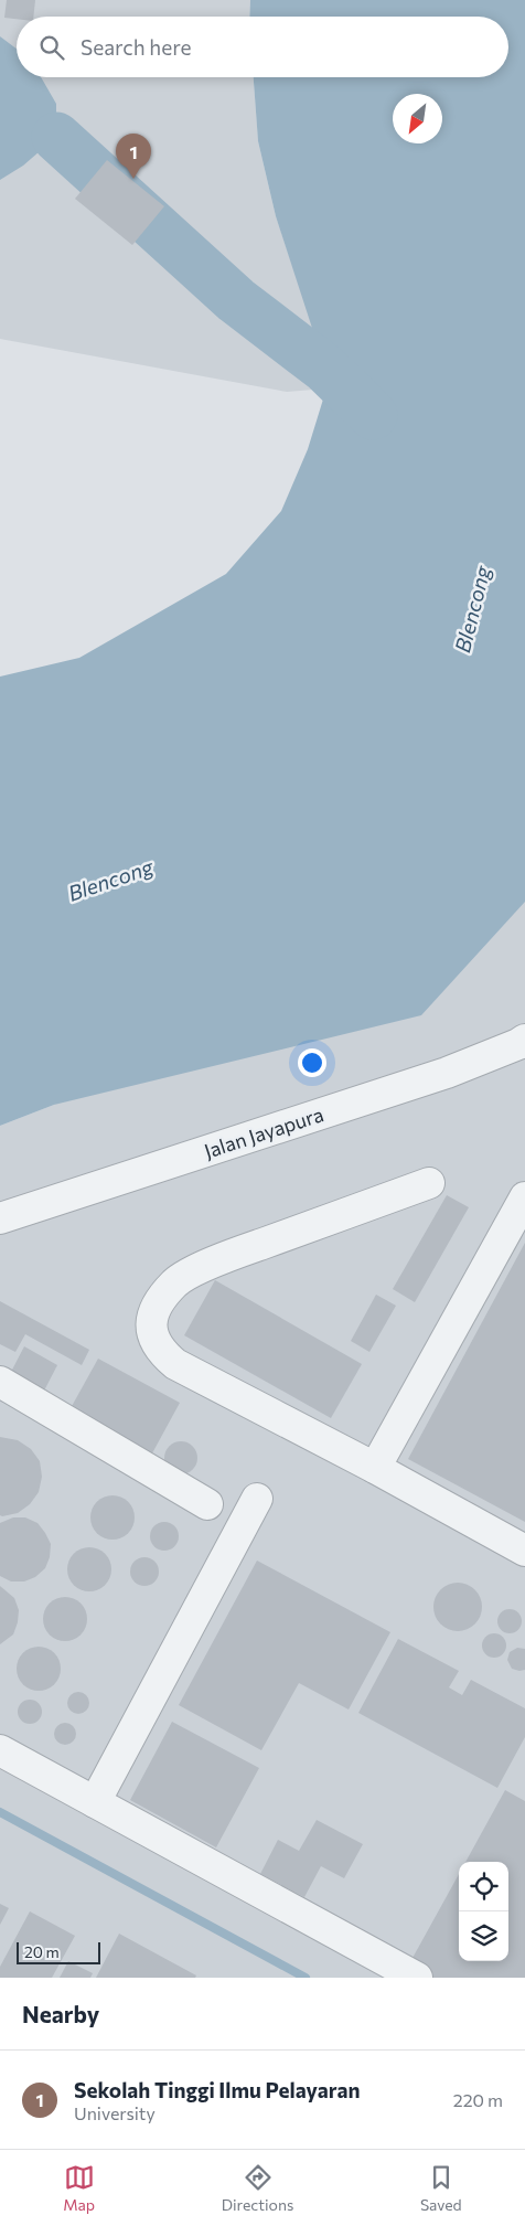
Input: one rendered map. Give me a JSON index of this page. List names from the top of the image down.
{
  "streets": {
    "lane": ["Jalan Jayapura"]
  },
  "water": ["Blencong"],
  "scale_bar": "20 m",
  "north": "bottom left",
  "page": {
    "search": "Search here",
    "pins": "1",
    "scale": "20 m",
    "heading": "Nearby",
    "list": [
      {
        "mark": "1",
        "name": "Sekolah Tinggi Ilmu Pelayaran",
        "note": "University",
        "value": "220 m"
      }
    ],
    "nav": ["Map", "Directions", "Saved"]
  }
}
